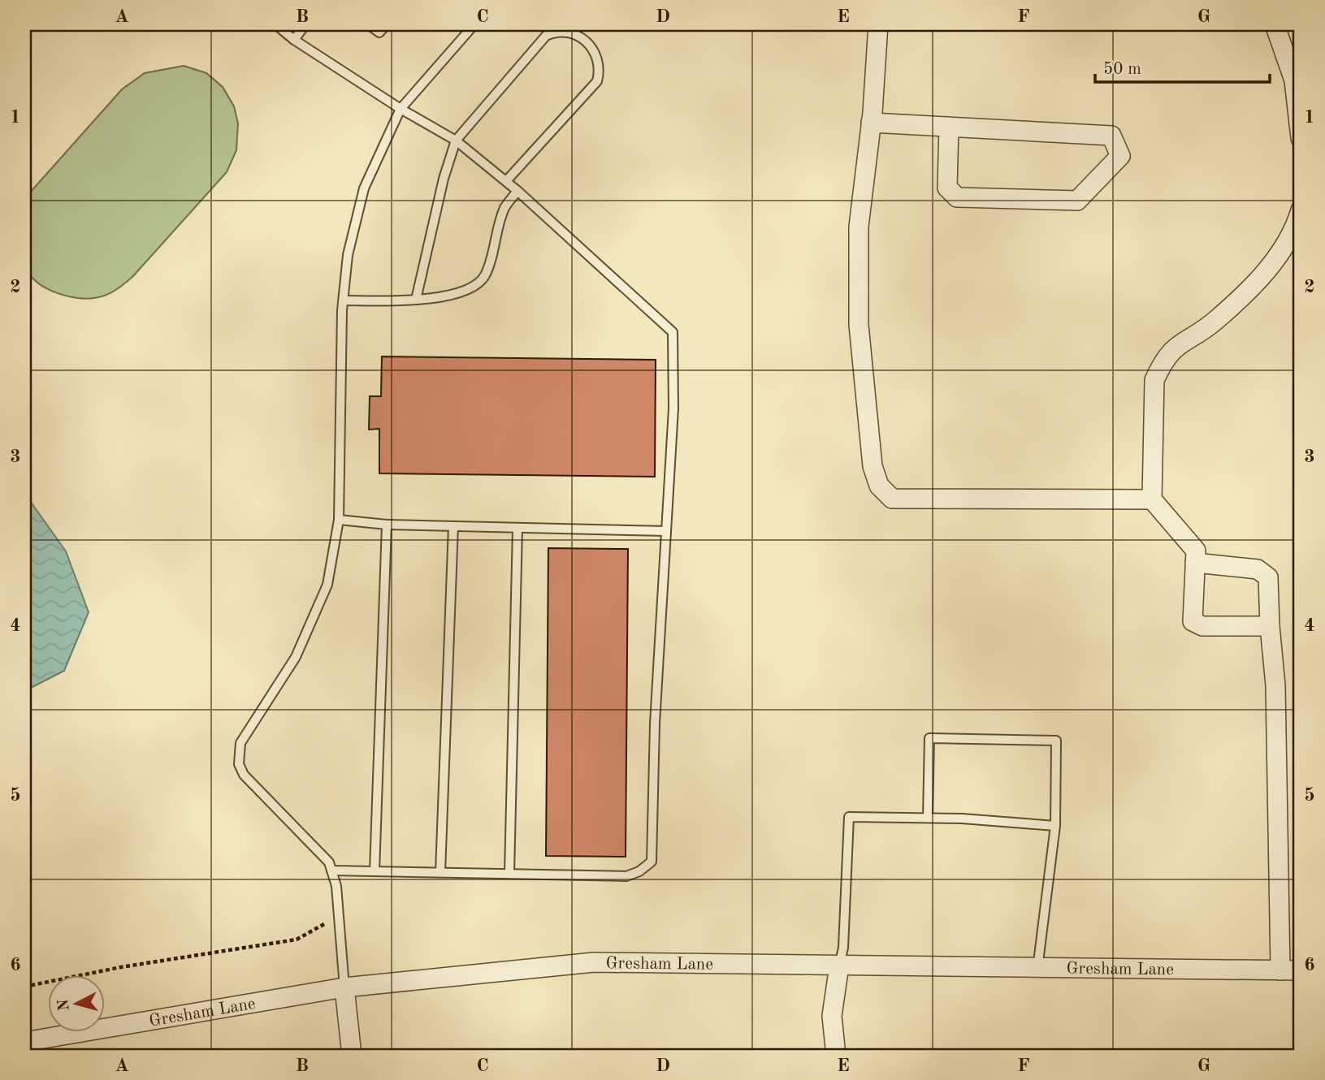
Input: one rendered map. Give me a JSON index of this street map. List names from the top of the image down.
{
  "streets": {
    "street": ["Gresham Lane"]
  },
  "scale_bar": "50 m",
  "north": "left",
  "grid": {
    "columns": [
      "A",
      "B",
      "C",
      "D",
      "E",
      "F",
      "G"
    ],
    "rows": [
      "1",
      "2",
      "3",
      "4",
      "5",
      "6"
    ]
  }
}
